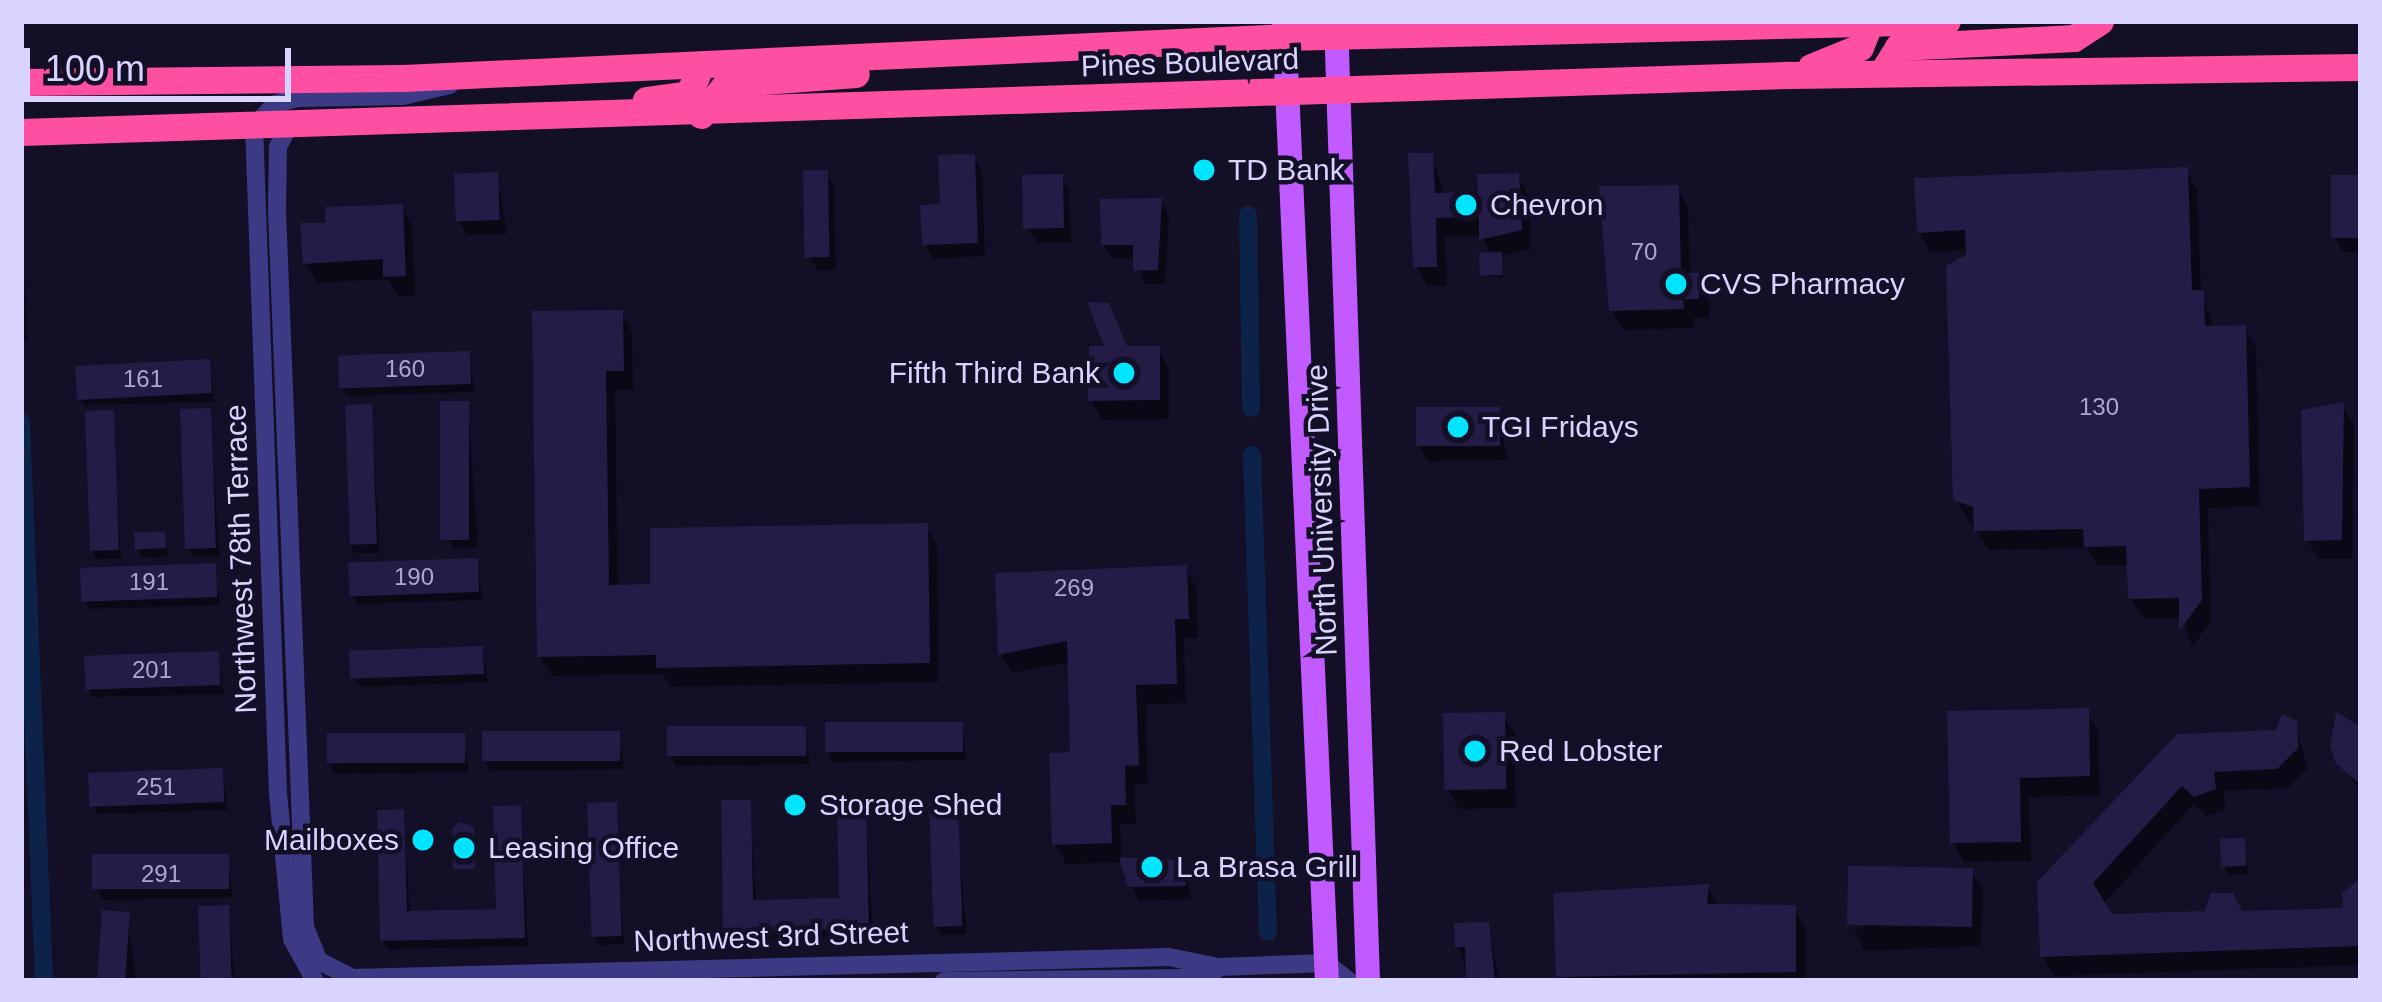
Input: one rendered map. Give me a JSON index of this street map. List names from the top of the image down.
{
  "streets": {
    "highway": ["Pines Boulevard"],
    "main road": ["North University Drive"],
    "street": ["Northwest 78th Terrace", "Northwest 3rd Street"]
  },
  "crossings": [
    ["Pines Boulevard", "North University Drive"],
    ["Pines Boulevard", "Northwest 78th Terrace"],
    ["North University Drive", "Northwest 3rd Street"],
    ["Northwest 78th Terrace", "Northwest 3rd Street"]
  ],
  "places": [
    "TD Bank",
    "Chevron",
    "CVS Pharmacy",
    "Fifth Third Bank",
    "TGI Fridays",
    "Red Lobster",
    "Storage Shed",
    "Mailboxes",
    "Leasing Office",
    "La Brasa Grill"
  ],
  "house_numbers": [
    "70",
    "160",
    "161",
    "130",
    "190",
    "191",
    "269",
    "201",
    "251",
    "291"
  ],
  "scale_bar": "100 m"
}
